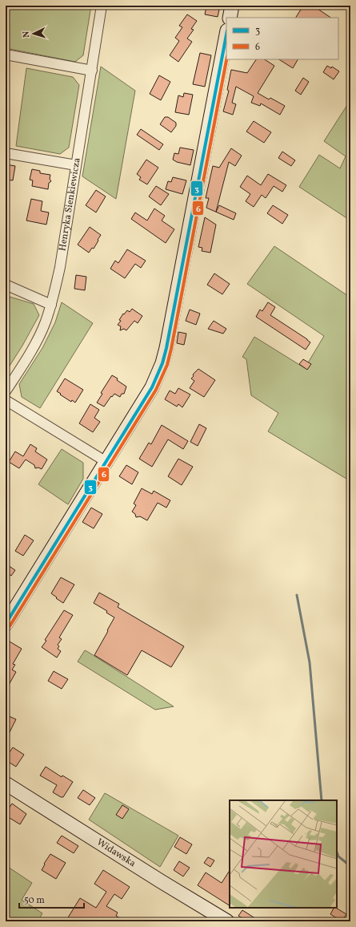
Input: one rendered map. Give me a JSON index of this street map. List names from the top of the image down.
{
  "streets": {
    "street": ["Henryka Sienkiewicza", "Widawska"]
  },
  "lines": ["transit line 3", "transit line 6"],
  "legend": ["3", "6"],
  "scale_bar": "50 m",
  "north": "left"
}
